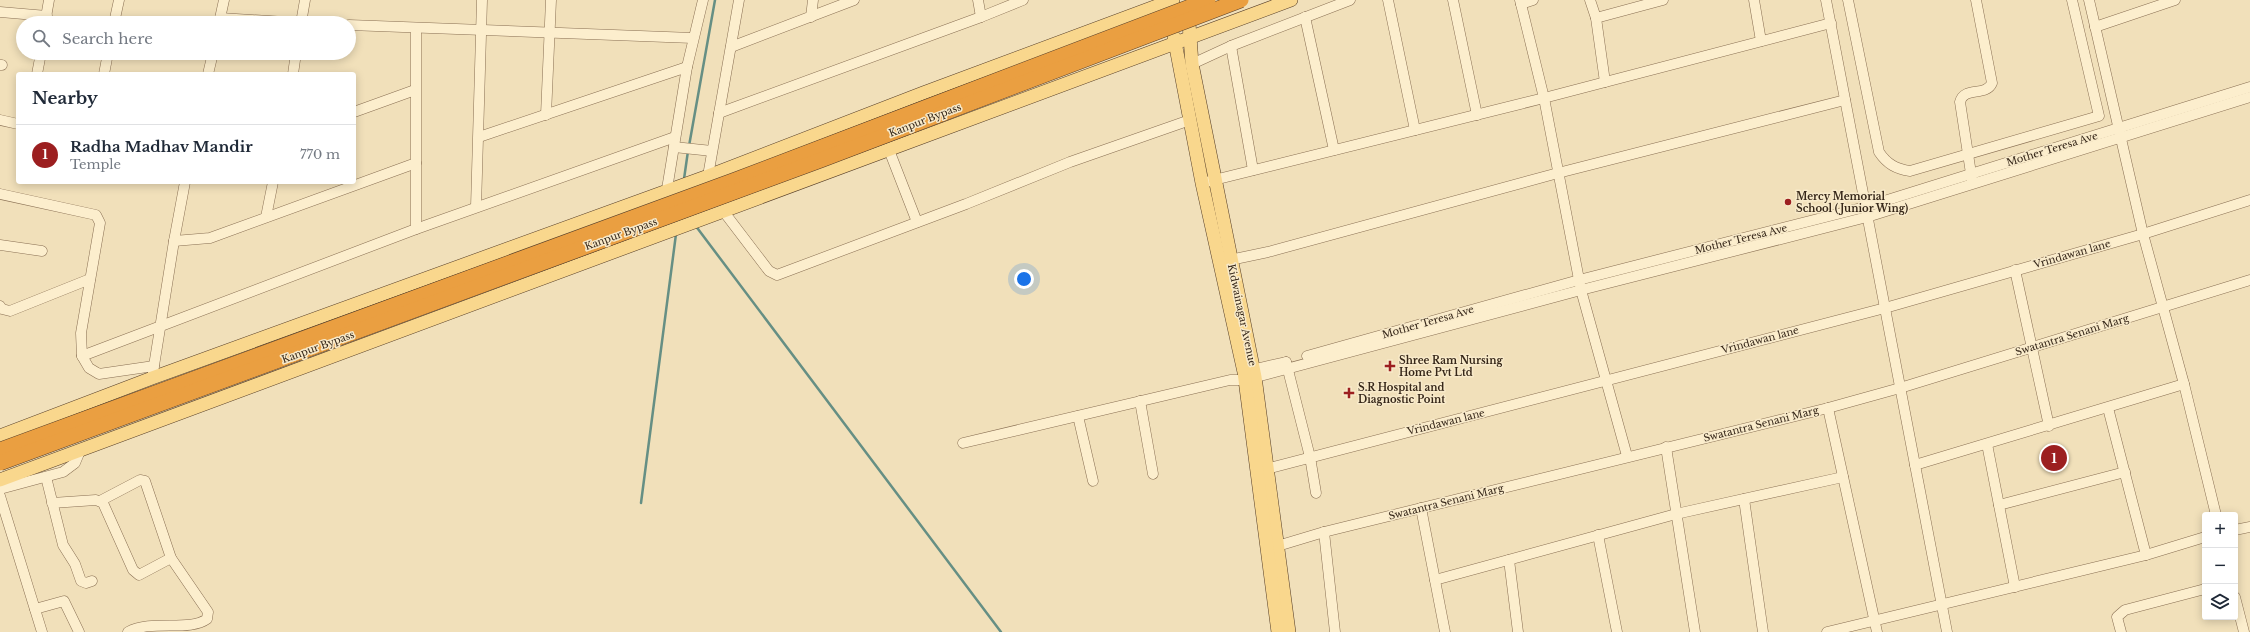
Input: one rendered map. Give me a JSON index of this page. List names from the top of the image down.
{
  "streets": {
    "highway": ["Kanpur Bypass"],
    "main road": ["Kidwainagar Avenue"],
    "street": ["Mother Teresa Ave", "Vrindawan lane", "Swatantra Senani Marg"]
  },
  "crossings": [
    ["Vrindawan lane", "Kidwainagar Avenue"],
    ["Kidwainagar Avenue", "Swatantra Senani Marg"]
  ],
  "places": {
    "other": ["Mercy Memorial School (Junior Wing)"],
    "health": ["Shree Ram Nursing Home Pvt Ltd", "S.R Hospital and Diagnostic Point"]
  },
  "page": {
    "search": "Search here",
    "heading": "Nearby",
    "list": [
      {
        "mark": "1",
        "name": "Radha Madhav Mandir",
        "note": "Temple",
        "value": "770 m"
      }
    ],
    "pins": "1",
    "map_buttons": ["+", "−"]
  }
}
